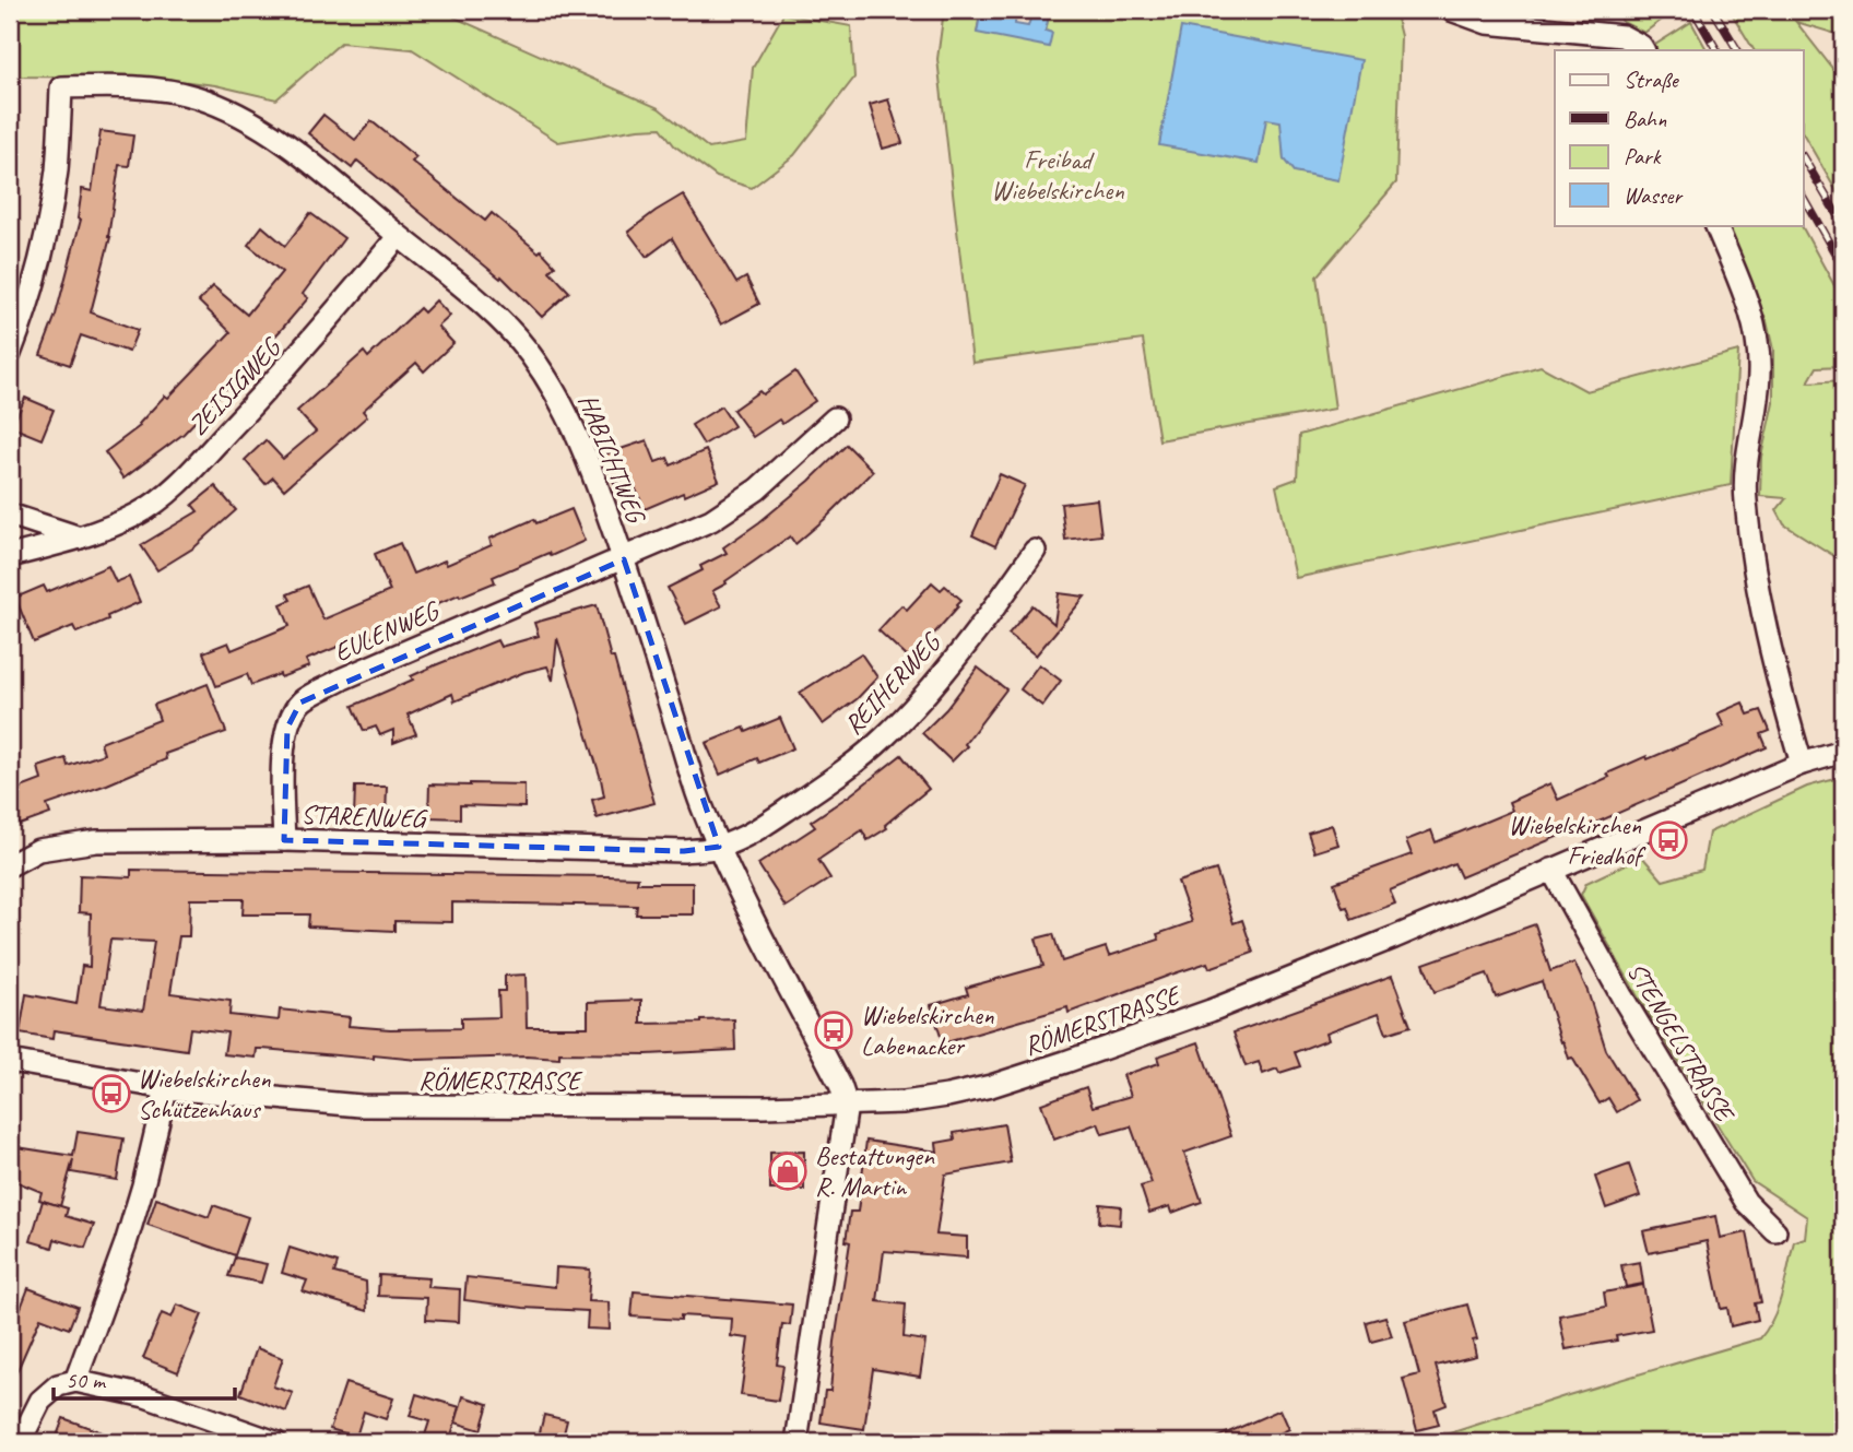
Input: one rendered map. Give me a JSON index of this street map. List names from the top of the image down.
{
  "streets": {
    "street": [
      "ZEISIGWEG",
      "HABICHTWEG",
      "EULENWEG",
      "REIHERWEG",
      "STARENWEG",
      "RÖMERSTRASSE",
      "STENGELSTRASSE"
    ]
  },
  "crossings": [
    ["ZEISIGWEG", "HABICHTWEG"],
    ["HABICHTWEG", "EULENWEG"],
    ["HABICHTWEG", "REIHERWEG"],
    ["HABICHTWEG", "STARENWEG"],
    ["HABICHTWEG", "RÖMERSTRASSE"],
    ["EULENWEG", "STARENWEG"],
    ["REIHERWEG", "STARENWEG"],
    ["RÖMERSTRASSE", "STENGELSTRASSE"]
  ],
  "parks": ["Freibad Wiebelskirchen"],
  "places": {
    "bus stop": ["Wiebelskirchen Friedhof", "Wiebelskirchen Labenacker", "Wiebelskirchen Schützenhaus"],
    "shop": ["Bestattungen R. Martin"]
  },
  "legend": [
    "Straße",
    "Bahn",
    "Park",
    "Wasser"
  ],
  "scale_bar": "50 m"
}
